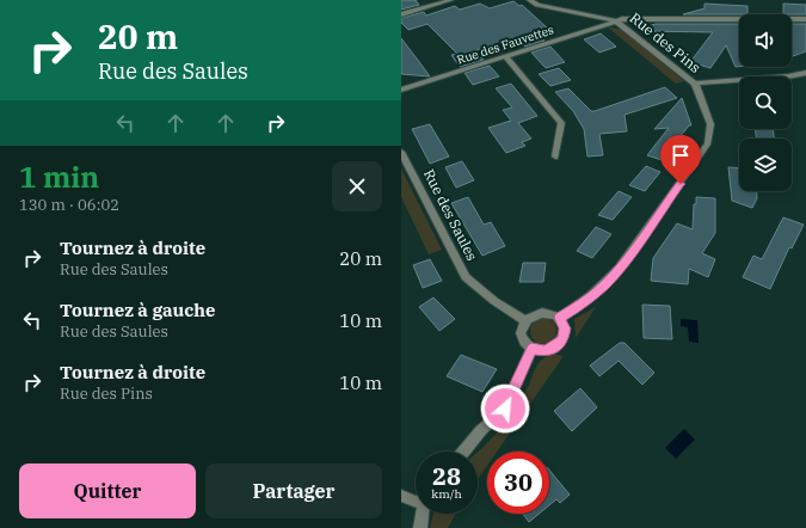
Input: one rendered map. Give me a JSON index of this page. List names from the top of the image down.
{
  "streets": {
    "street": ["Rue des Pins", "Rue des Fauvettes", "Rue des Saules"]
  },
  "crossings": [
    ["Rue des Pins", "Rue des Fauvettes"],
    ["Rue des Pins", "Rue des Saules"]
  ],
  "page": {
    "turn": ["20 m", "Rue des Saules"],
    "heading": ["1 min", "130 m · 06:02"],
    "list": [
      {
        "name": "Tournez à droite",
        "note": "Rue des Saules",
        "value": "20 m"
      },
      {
        "name": "Tournez à gauche",
        "note": "Rue des Saules",
        "value": "10 m"
      },
      {
        "name": "Tournez à droite",
        "note": "Rue des Pins",
        "value": "10 m"
      }
    ],
    "speed": "28 km/h",
    "limit": "30",
    "buttons": ["Quitter", "Partager"]
  }
}
